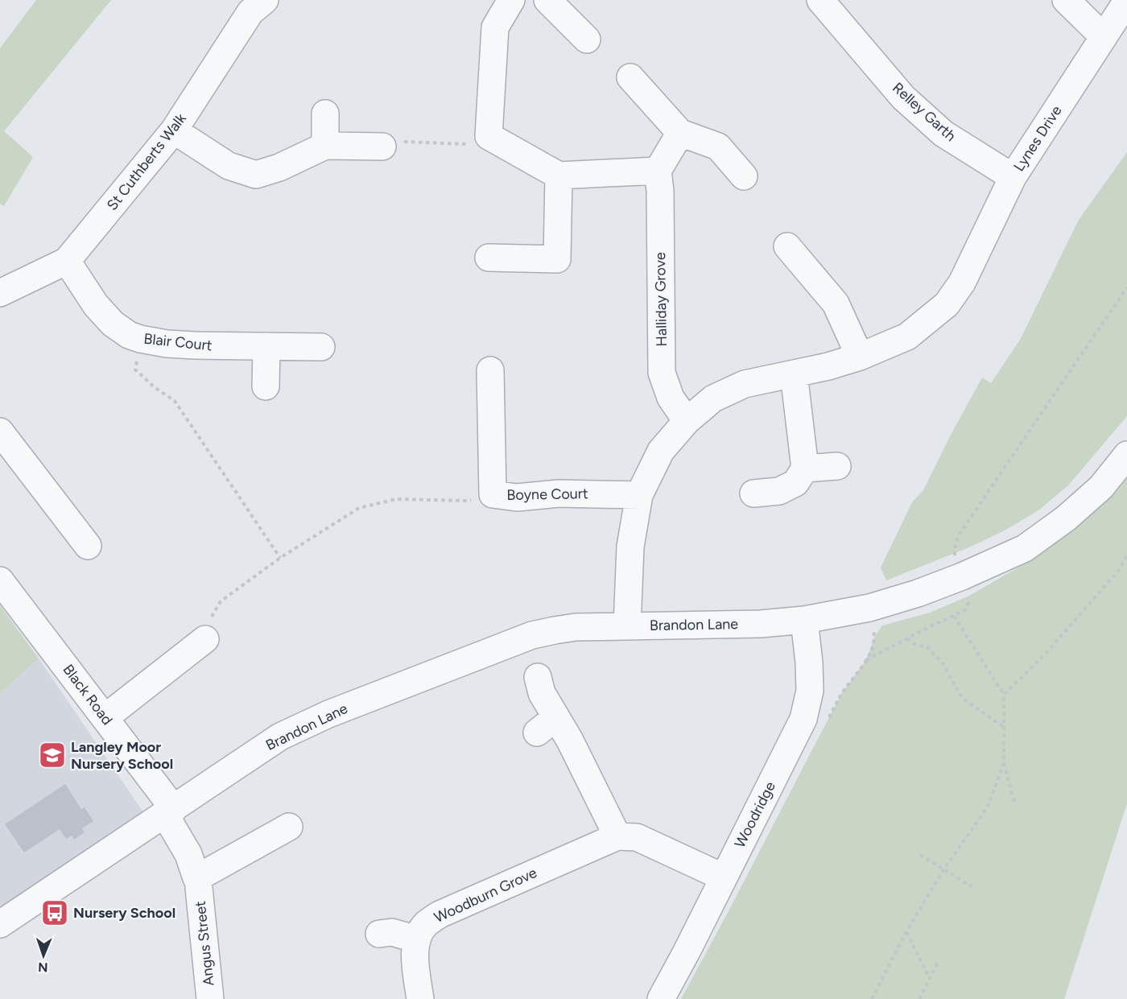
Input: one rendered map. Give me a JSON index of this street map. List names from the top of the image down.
{
  "streets": {
    "street": [
      "Relley Garth",
      "Lynes Drive",
      "St Cuthberts Walk",
      "Halliday Grove",
      "Blair Court",
      "Boyne Court",
      "Brandon Lane",
      "Black Road",
      "Woodridge",
      "Woodburn Grove",
      "Angus Street"
    ]
  },
  "crossings": [
    ["Relley Garth", "Lynes Drive"],
    ["Lynes Drive", "Halliday Grove"],
    ["Lynes Drive", "Boyne Court"],
    ["Lynes Drive", "Brandon Lane"],
    ["St Cuthberts Walk", "Blair Court"],
    ["Brandon Lane", "Black Road"],
    ["Brandon Lane", "Woodridge"],
    ["Woodridge", "Woodburn Grove"]
  ],
  "places": {
    "school or university": ["Langley Moor Nursery School"],
    "bus stop": ["Nursery School"]
  },
  "north": "bottom"
}
